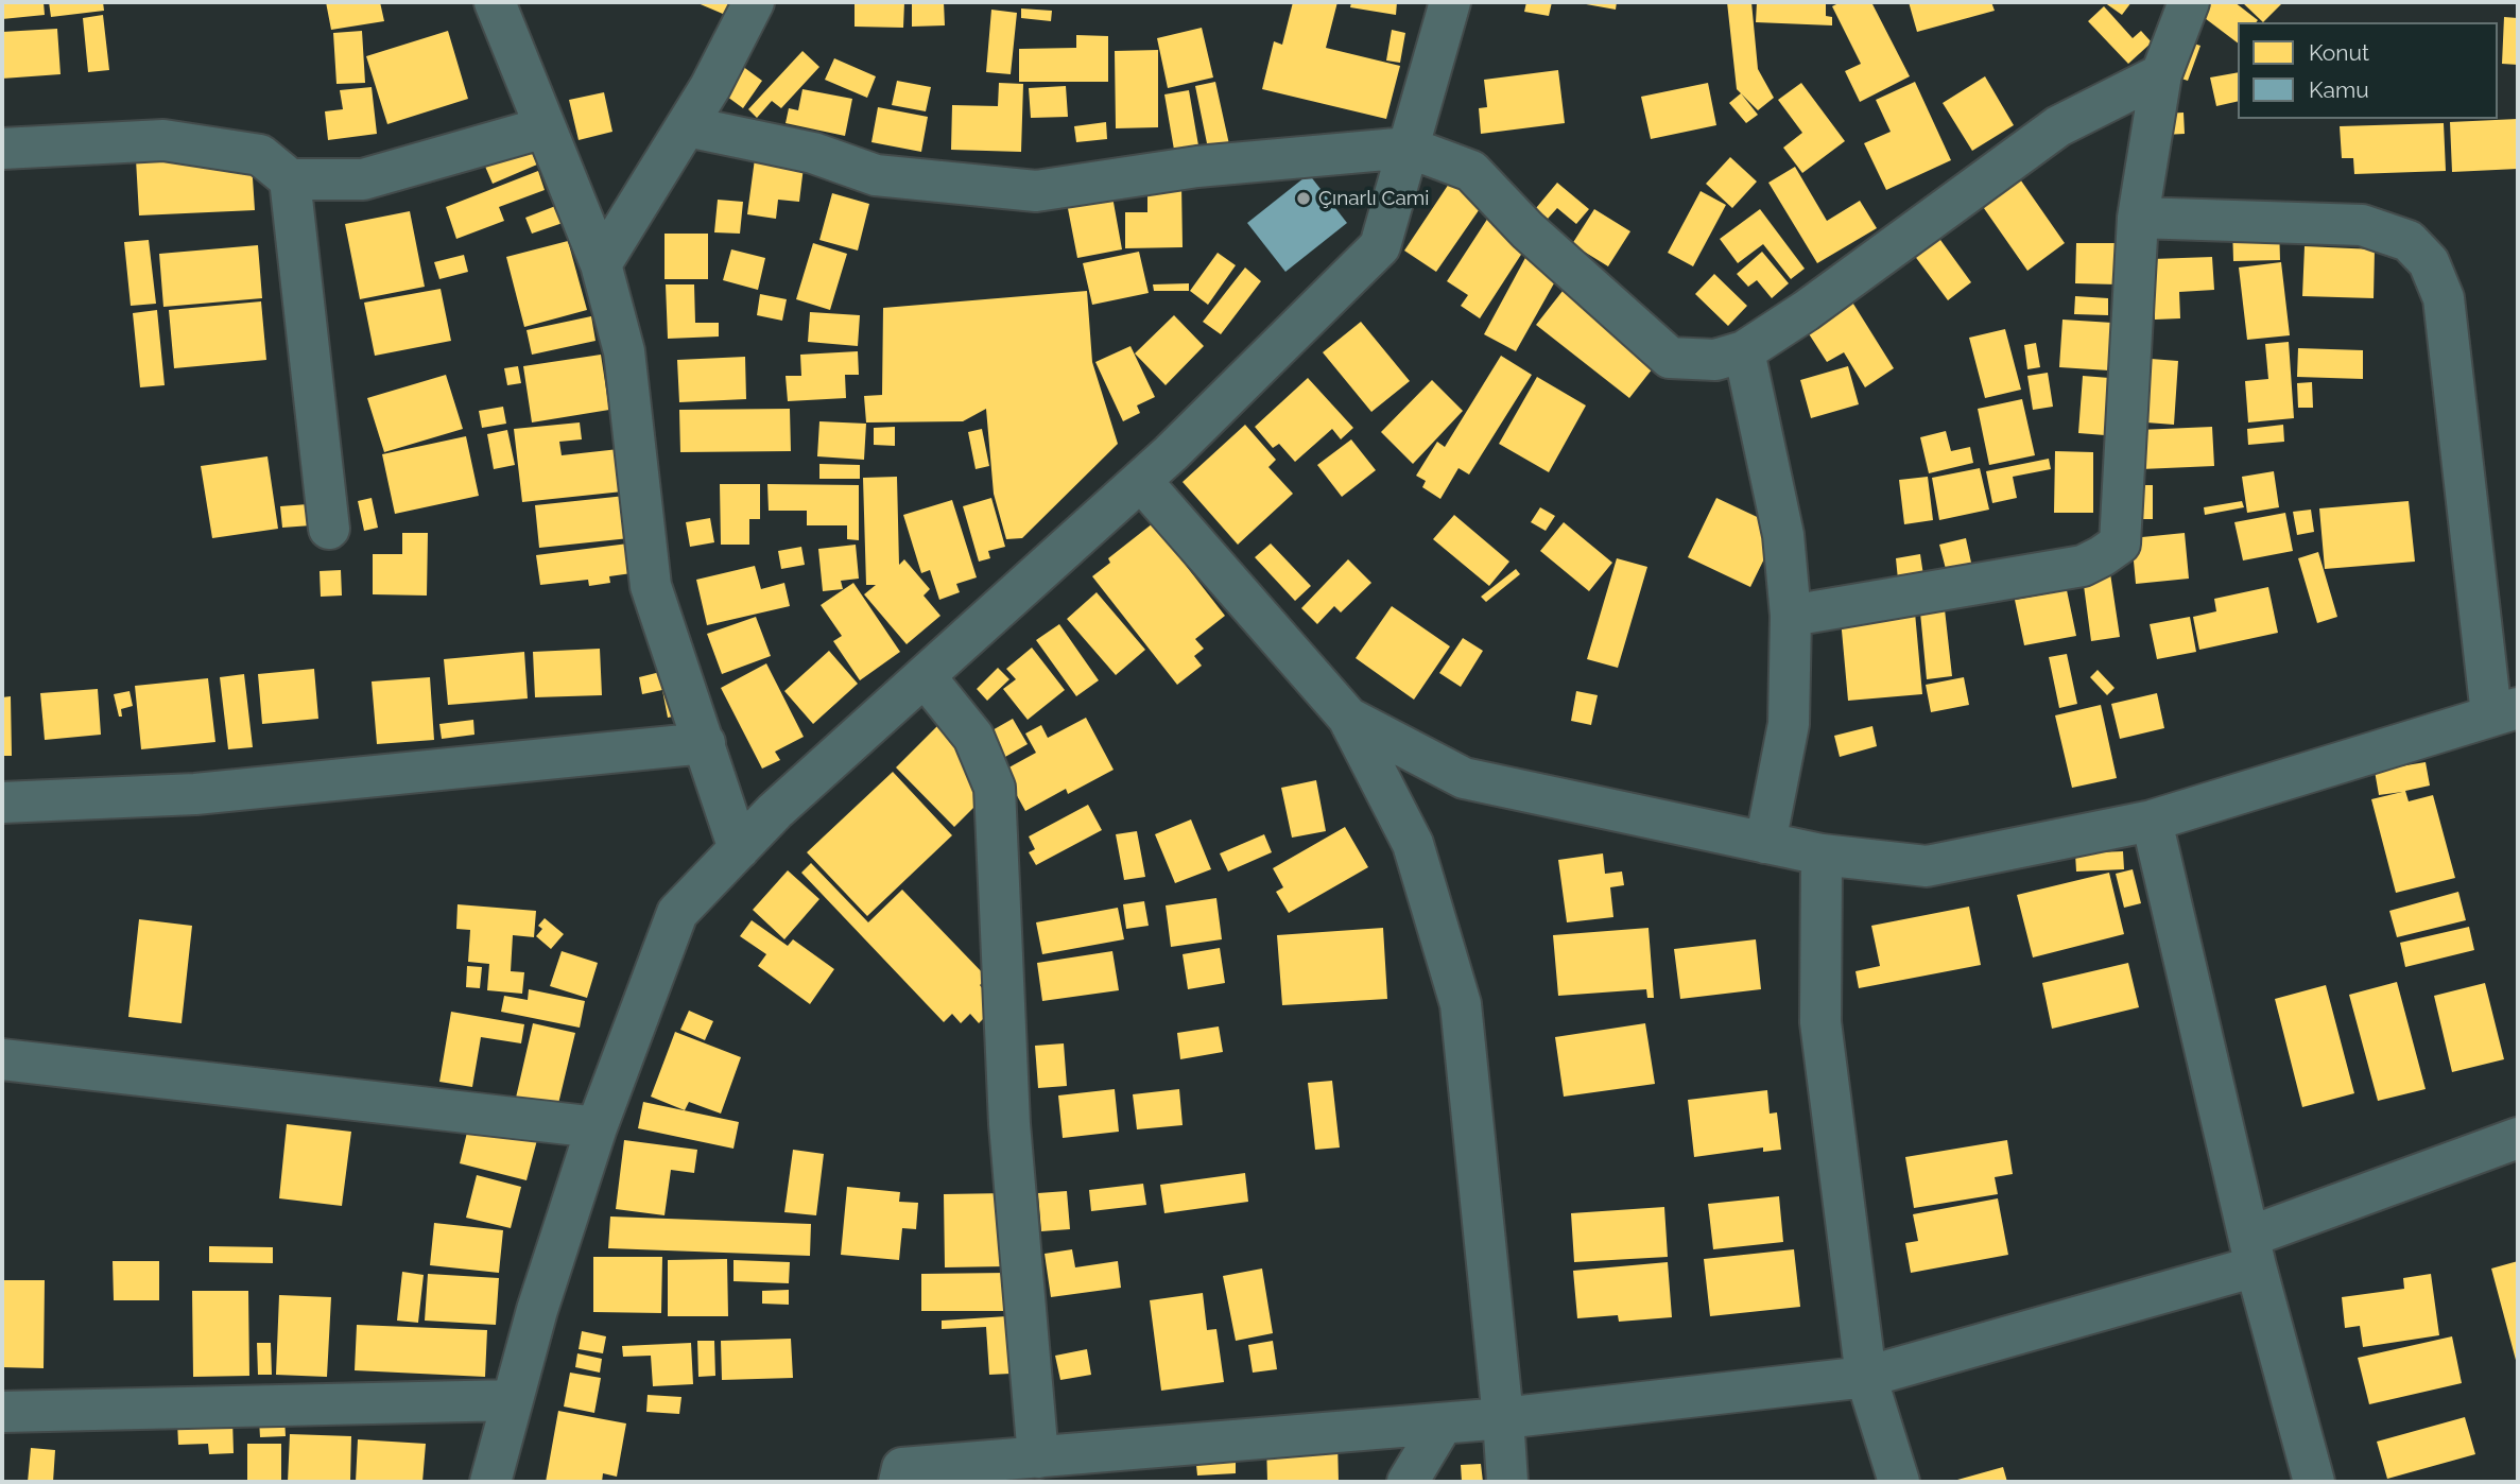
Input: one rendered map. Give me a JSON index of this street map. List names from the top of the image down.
{
  "places": ["Çınarlı Cami"],
  "legend": ["Konut", "Kamu"]
}
